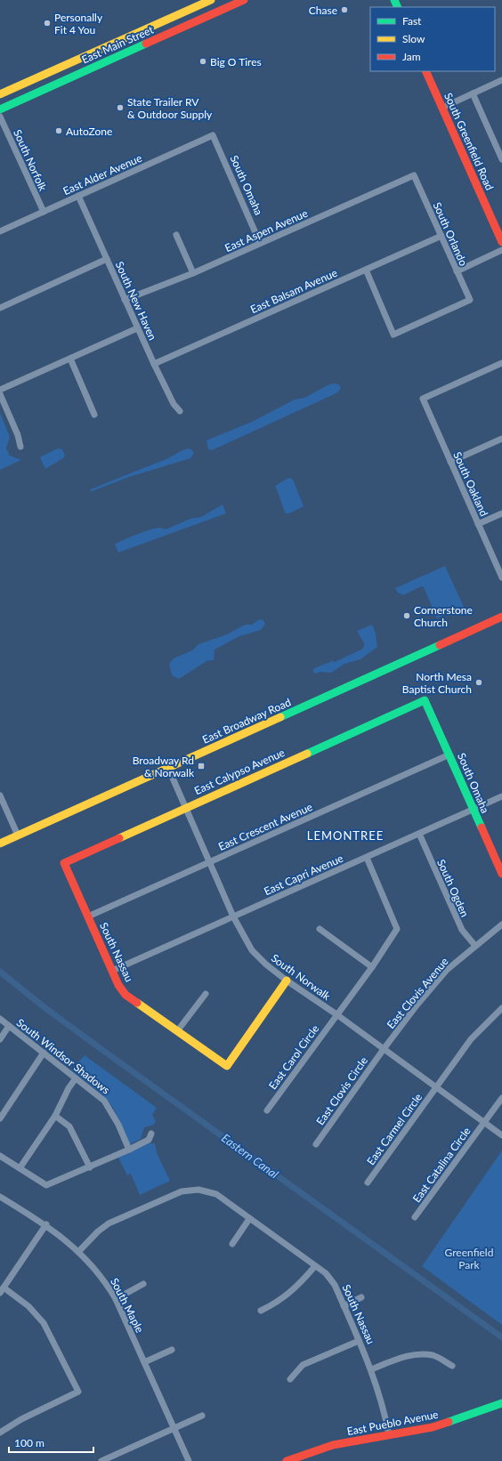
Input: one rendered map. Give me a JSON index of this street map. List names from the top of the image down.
{
  "streets": {
    "main road": [
      "East Main Street",
      "South Greenfield Road",
      "South Omaha",
      "East Broadway Road",
      "East Calypso Avenue",
      "South Nassau",
      "East Pueblo Avenue"
    ],
    "street": [
      "South Norfolk",
      "East Alder Avenue",
      "East Aspen Avenue",
      "South Orlando",
      "East Balsam Avenue",
      "South New Haven",
      "South Oakland",
      "East Crescent Avenue",
      "East Capri Avenue",
      "South Ogden",
      "South Norwalk",
      "East Clovis Avenue",
      "South Windsor Shadows",
      "East Carol Circle",
      "East Clovis Circle",
      "East Carmel Circle",
      "East Catalina Circle",
      "South Maple"
    ]
  },
  "crossings": [
    ["South Norfolk", "East Alder Avenue"],
    ["East Alder Avenue", "South Omaha"],
    ["East Alder Avenue", "South New Haven"],
    ["South Omaha", "East Aspen Avenue"],
    ["South Omaha", "East Calypso Avenue"],
    ["South Omaha", "East Crescent Avenue"],
    ["South Omaha", "East Capri Avenue"],
    ["East Aspen Avenue", "South Orlando"],
    ["East Aspen Avenue", "South New Haven"],
    ["South Orlando", "East Balsam Avenue"],
    ["East Balsam Avenue", "South New Haven"],
    ["East Broadway Road", "South Norwalk"],
    ["East Calypso Avenue", "South Nassau"],
    ["East Calypso Avenue", "South Norwalk"],
    ["East Crescent Avenue", "South Nassau"],
    ["East Crescent Avenue", "South Norwalk"],
    ["East Capri Avenue", "South Ogden"],
    ["East Capri Avenue", "South Nassau"],
    ["East Capri Avenue", "South Norwalk"],
    ["East Capri Avenue", "East Carol Circle"],
    ["South Ogden", "East Clovis Avenue"],
    ["South Nassau", "South Norwalk"],
    ["South Nassau", "South Maple"],
    ["South Nassau", "East Pueblo Avenue"],
    ["South Norwalk", "East Clovis Avenue"],
    ["South Norwalk", "East Carol Circle"],
    ["South Norwalk", "East Clovis Circle"],
    ["South Norwalk", "East Carmel Circle"],
    ["South Norwalk", "East Catalina Circle"],
    ["East Clovis Avenue", "East Clovis Circle"]
  ],
  "districts": ["LEMONTREE"],
  "water": ["Eastern Canal"],
  "parks": ["Greenfield Park"],
  "places": {
    "other": [
      "Chase",
      "Personally Fit 4 You",
      "Big O Tires",
      "State Trailer RV & Outdoor Supply",
      "AutoZone",
      "Cornerstone Church",
      "North Mesa Baptist Church"
    ],
    "transit": ["Broadway Rd & Norwalk"]
  },
  "legend": ["Fast", "Slow", "Jam"],
  "scale_bar": "100 m"
}
